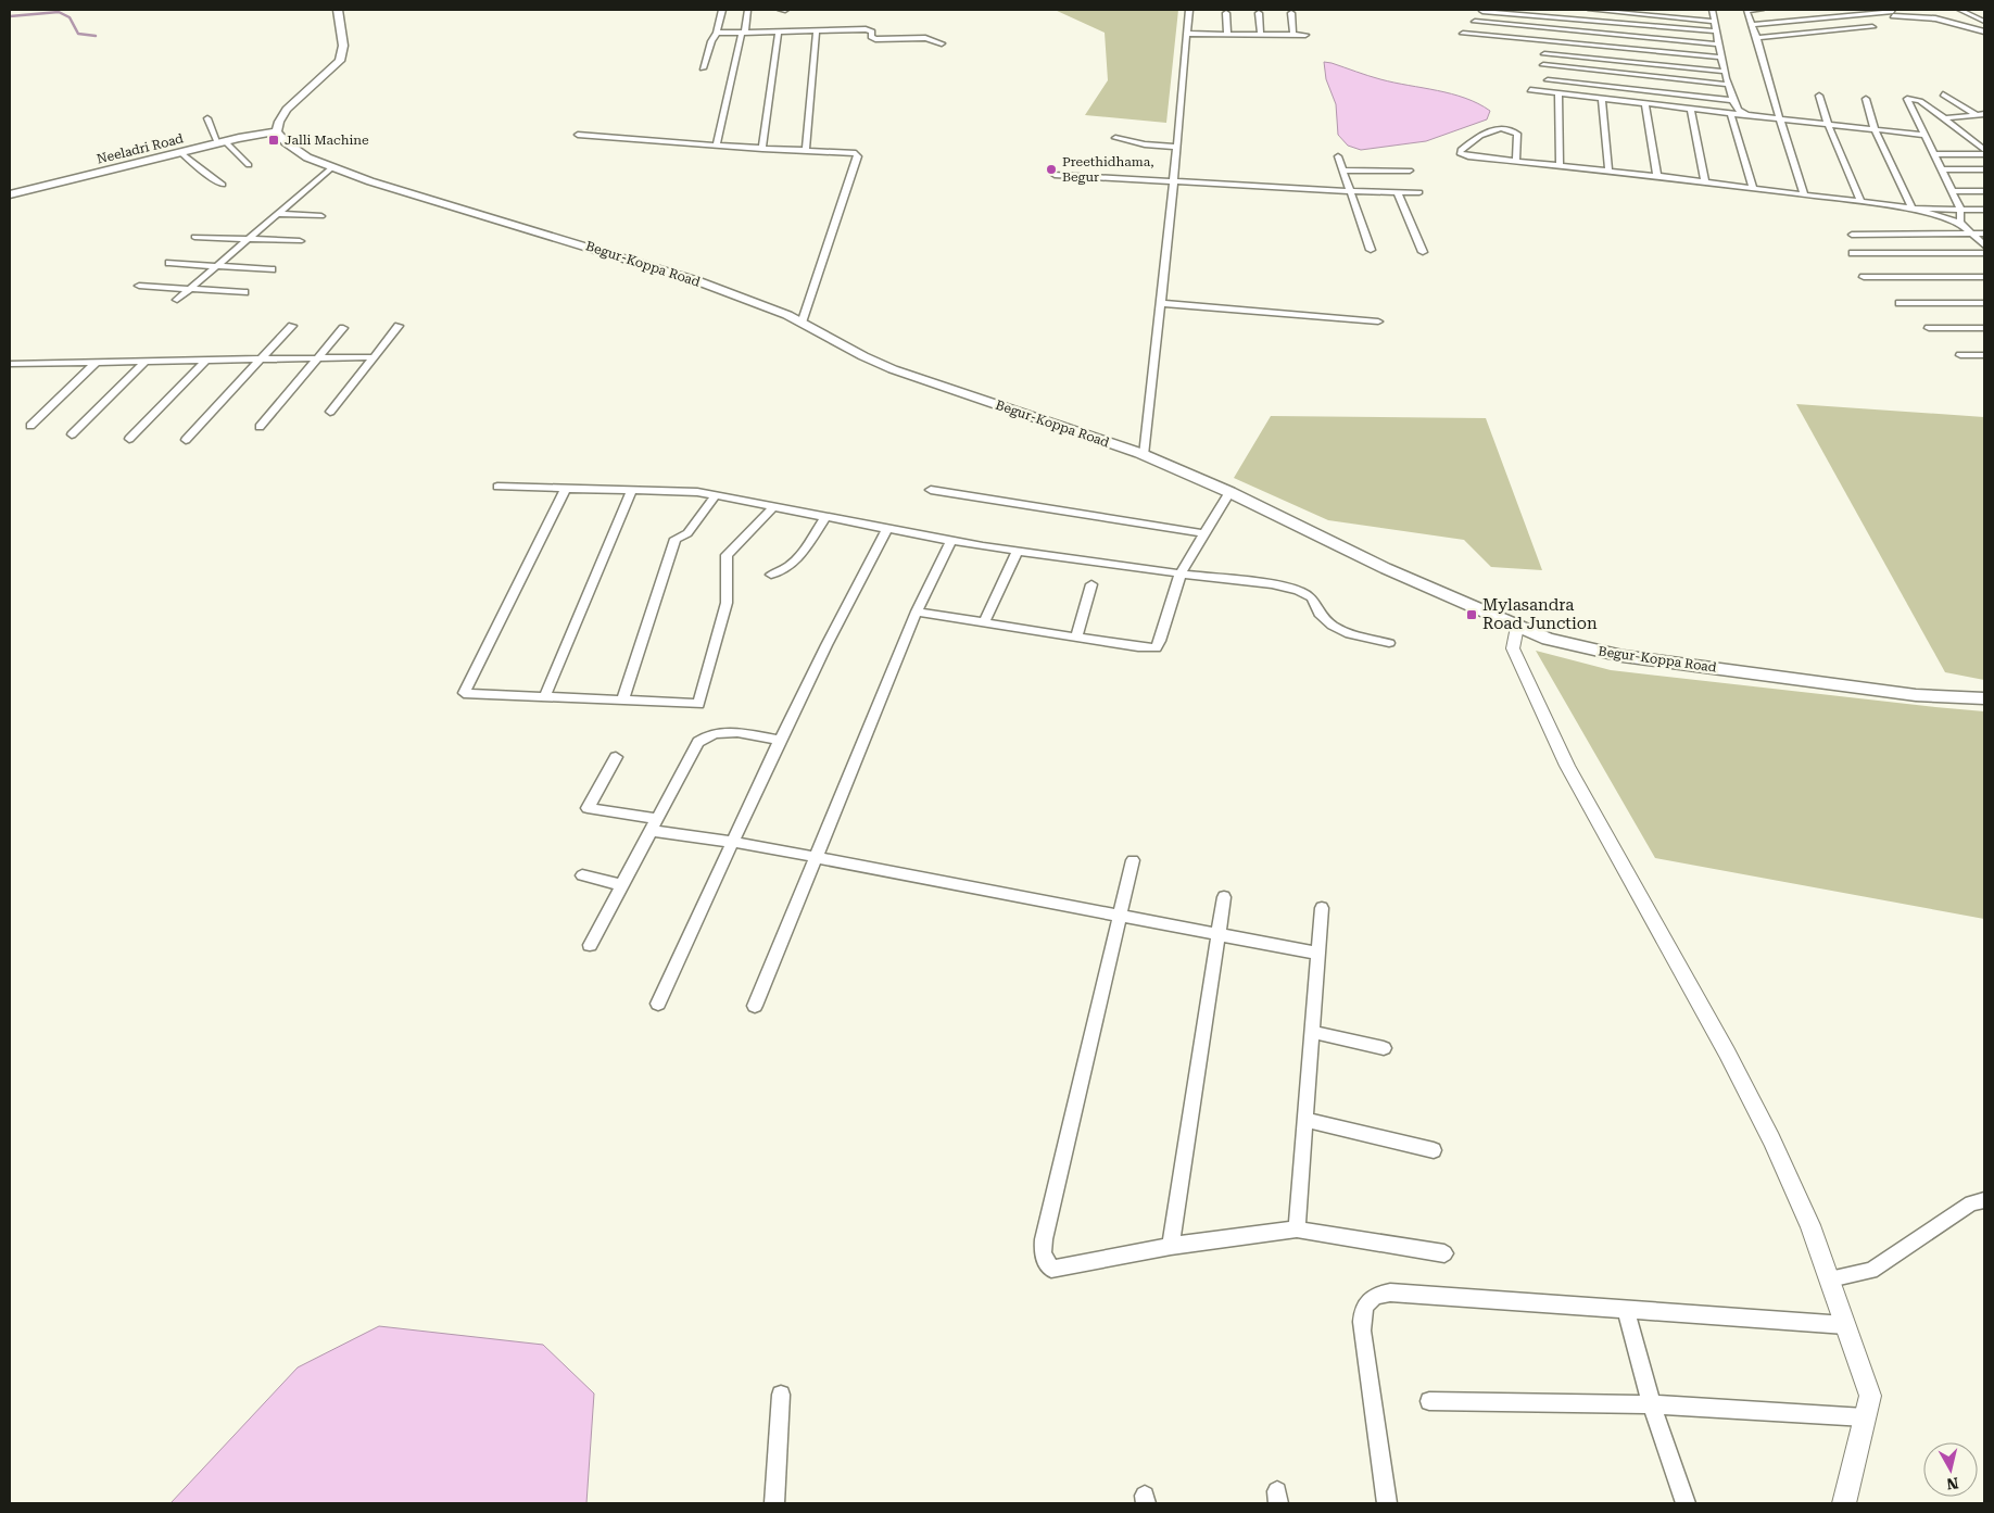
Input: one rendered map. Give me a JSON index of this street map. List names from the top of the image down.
{
  "streets": {
    "main road": ["Neeladri Road", "Begur-Koppa Road"]
  },
  "crossings": [
    ["Neeladri Road", "Begur-Koppa Road"]
  ],
  "places": {
    "transit": ["Jalli Machine", "Mylasandra Road Junction"],
    "other": ["Preethidhama, Begur"]
  },
  "north": "bottom"
}
